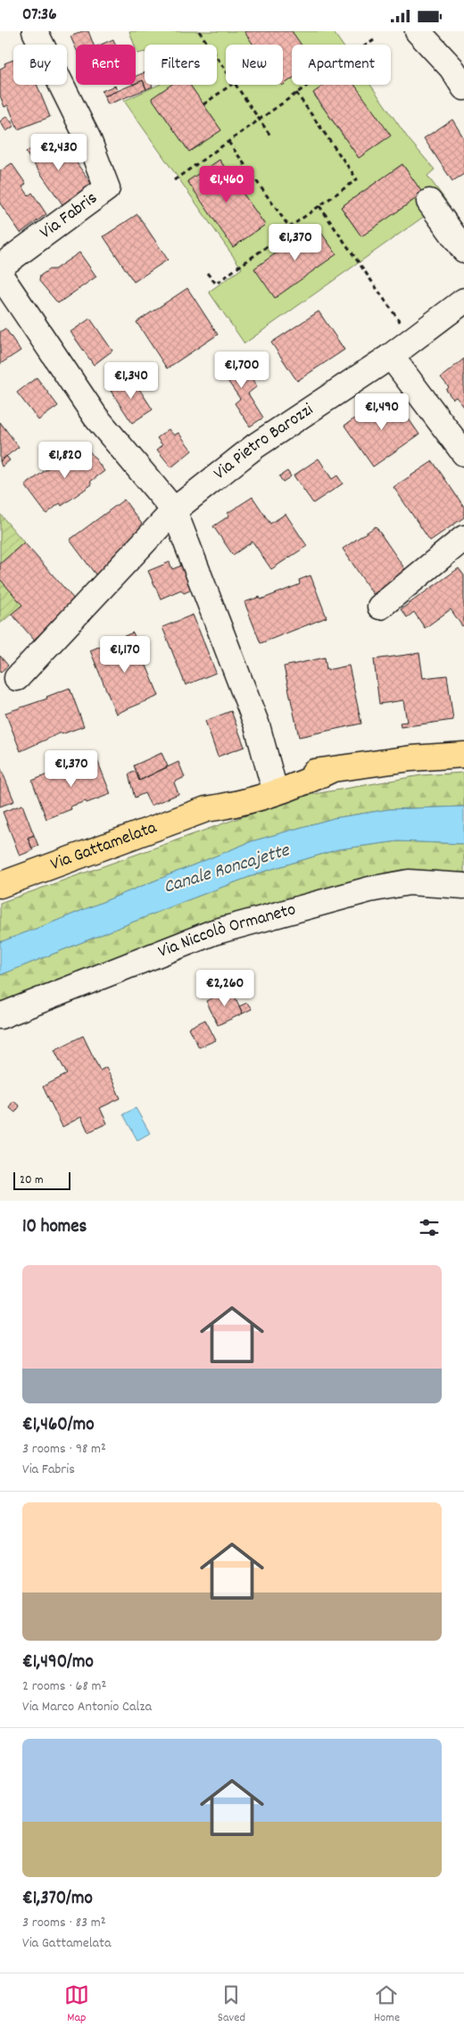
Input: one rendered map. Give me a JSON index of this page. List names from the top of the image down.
{
  "streets": {
    "main road": ["Via Gattamelata"],
    "street": ["Via Fabris", "Via Pietro Barozzi", "Via Niccolò Ormaneto"]
  },
  "water": ["Canale Roncajette"],
  "scale_bar": "20 m",
  "page": {
    "status": "07:36",
    "chip": [
      "Buy",
      "Rent",
      "Filters",
      "New",
      "Apartment"
    ],
    "price": [
      "€2,430",
      "€1,460",
      "€1,370",
      "€1,700",
      "€1,340",
      "€1,490",
      "€1,820",
      "€1,170",
      "€1,370",
      "€2,260"
    ],
    "scale": "20 m",
    "heading": "10 homes",
    "list": [
      {
        "name": "€1,460/mo",
        "note": "3 rooms · 98 m² · Via Fabris"
      },
      {
        "name": "€1,490/mo",
        "note": "2 rooms · 68 m² · Via Marco Antonio Calza"
      },
      {
        "name": "€1,370/mo",
        "note": "3 rooms · 83 m² · Via Gattamelata"
      }
    ],
    "tabs": ["Map", "Saved", "Home"]
  }
}
